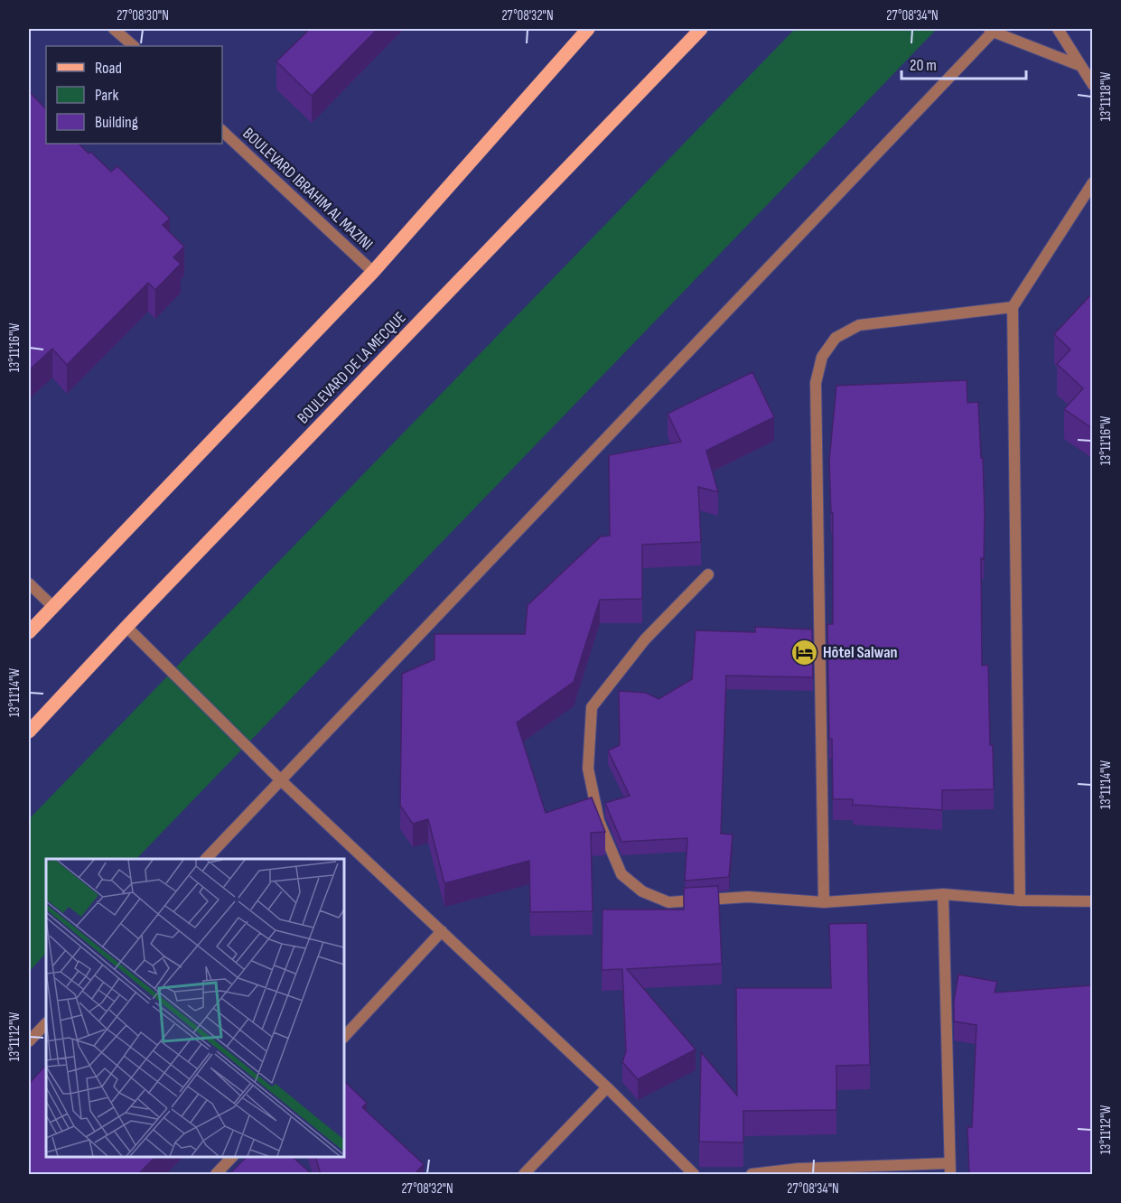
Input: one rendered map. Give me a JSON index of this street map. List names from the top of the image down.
{
  "streets": {
    "main road": ["BOULEVARD DE LA MECQUE"],
    "street": ["BOULEVARD IBRAHIM AL MAZINI"]
  },
  "places": {
    "hotel": ["Hôtel Salwan"]
  },
  "legend": ["Road", "Park", "Building"],
  "scale_bar": "20 m",
  "coordinates": [
    "27°08'30\"N",
    "27°08'32\"N",
    "27°08'34\"N",
    "13°11'18\"W",
    "13°11'16\"W",
    "13°11'14\"W",
    "13°11'12\"W"
  ]
}
